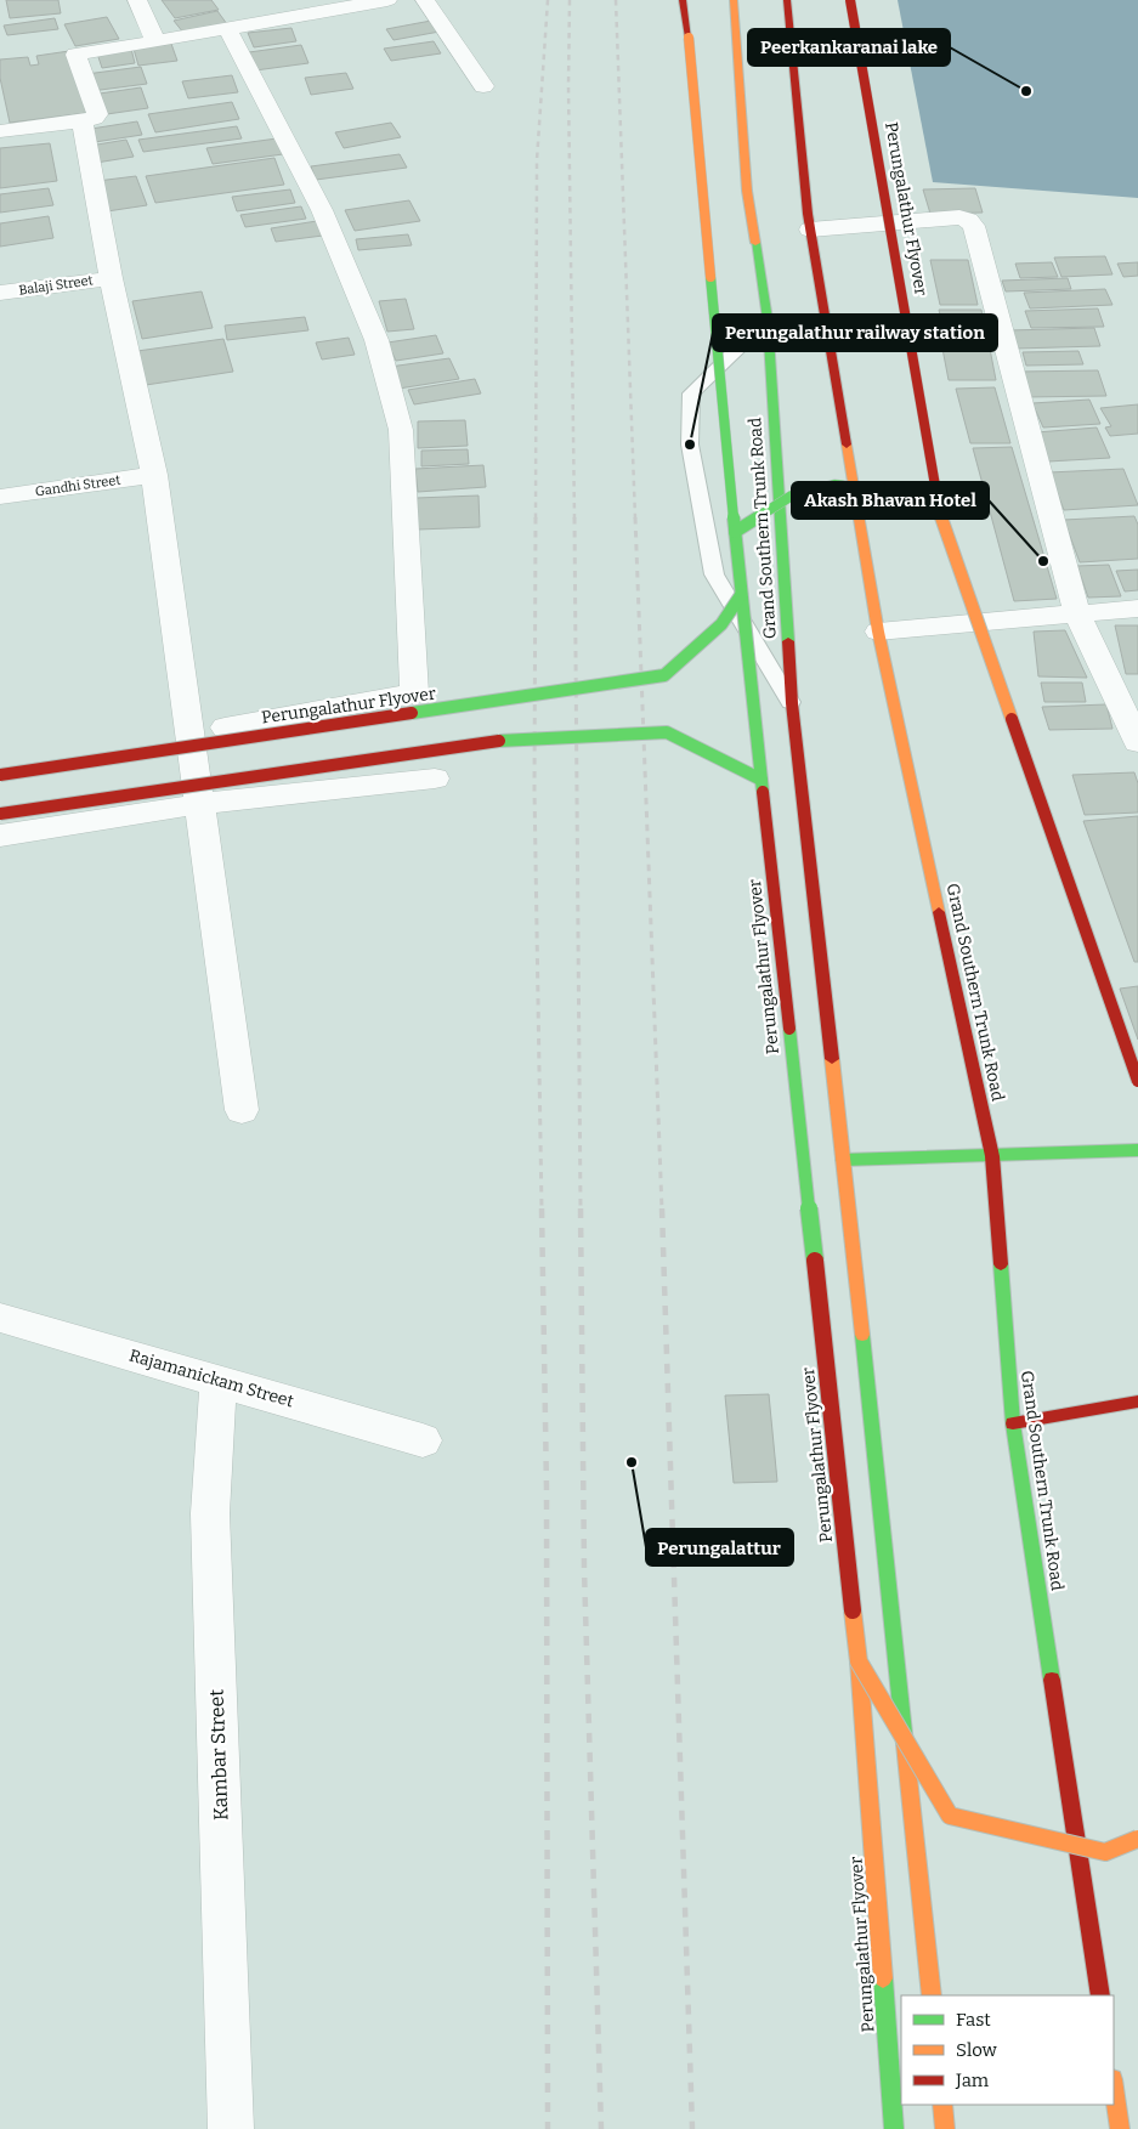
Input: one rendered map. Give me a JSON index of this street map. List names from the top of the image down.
{
  "streets": {
    "main road": ["Perungalathur Flyover", "Grand Southern Trunk Road"],
    "street": [
      "Balaji Street",
      "Gandhi Street",
      "Rajamanickam Street",
      "Kambar Street"
    ]
  },
  "crossings": [
    ["Rajamanickam Street", "Kambar Street"]
  ],
  "places": [
    "Peerkankaranai lake",
    "Perungalathur railway station",
    "Akash Bhavan Hotel",
    "Perungalattur"
  ],
  "legend": ["Fast", "Slow", "Jam"]
}
